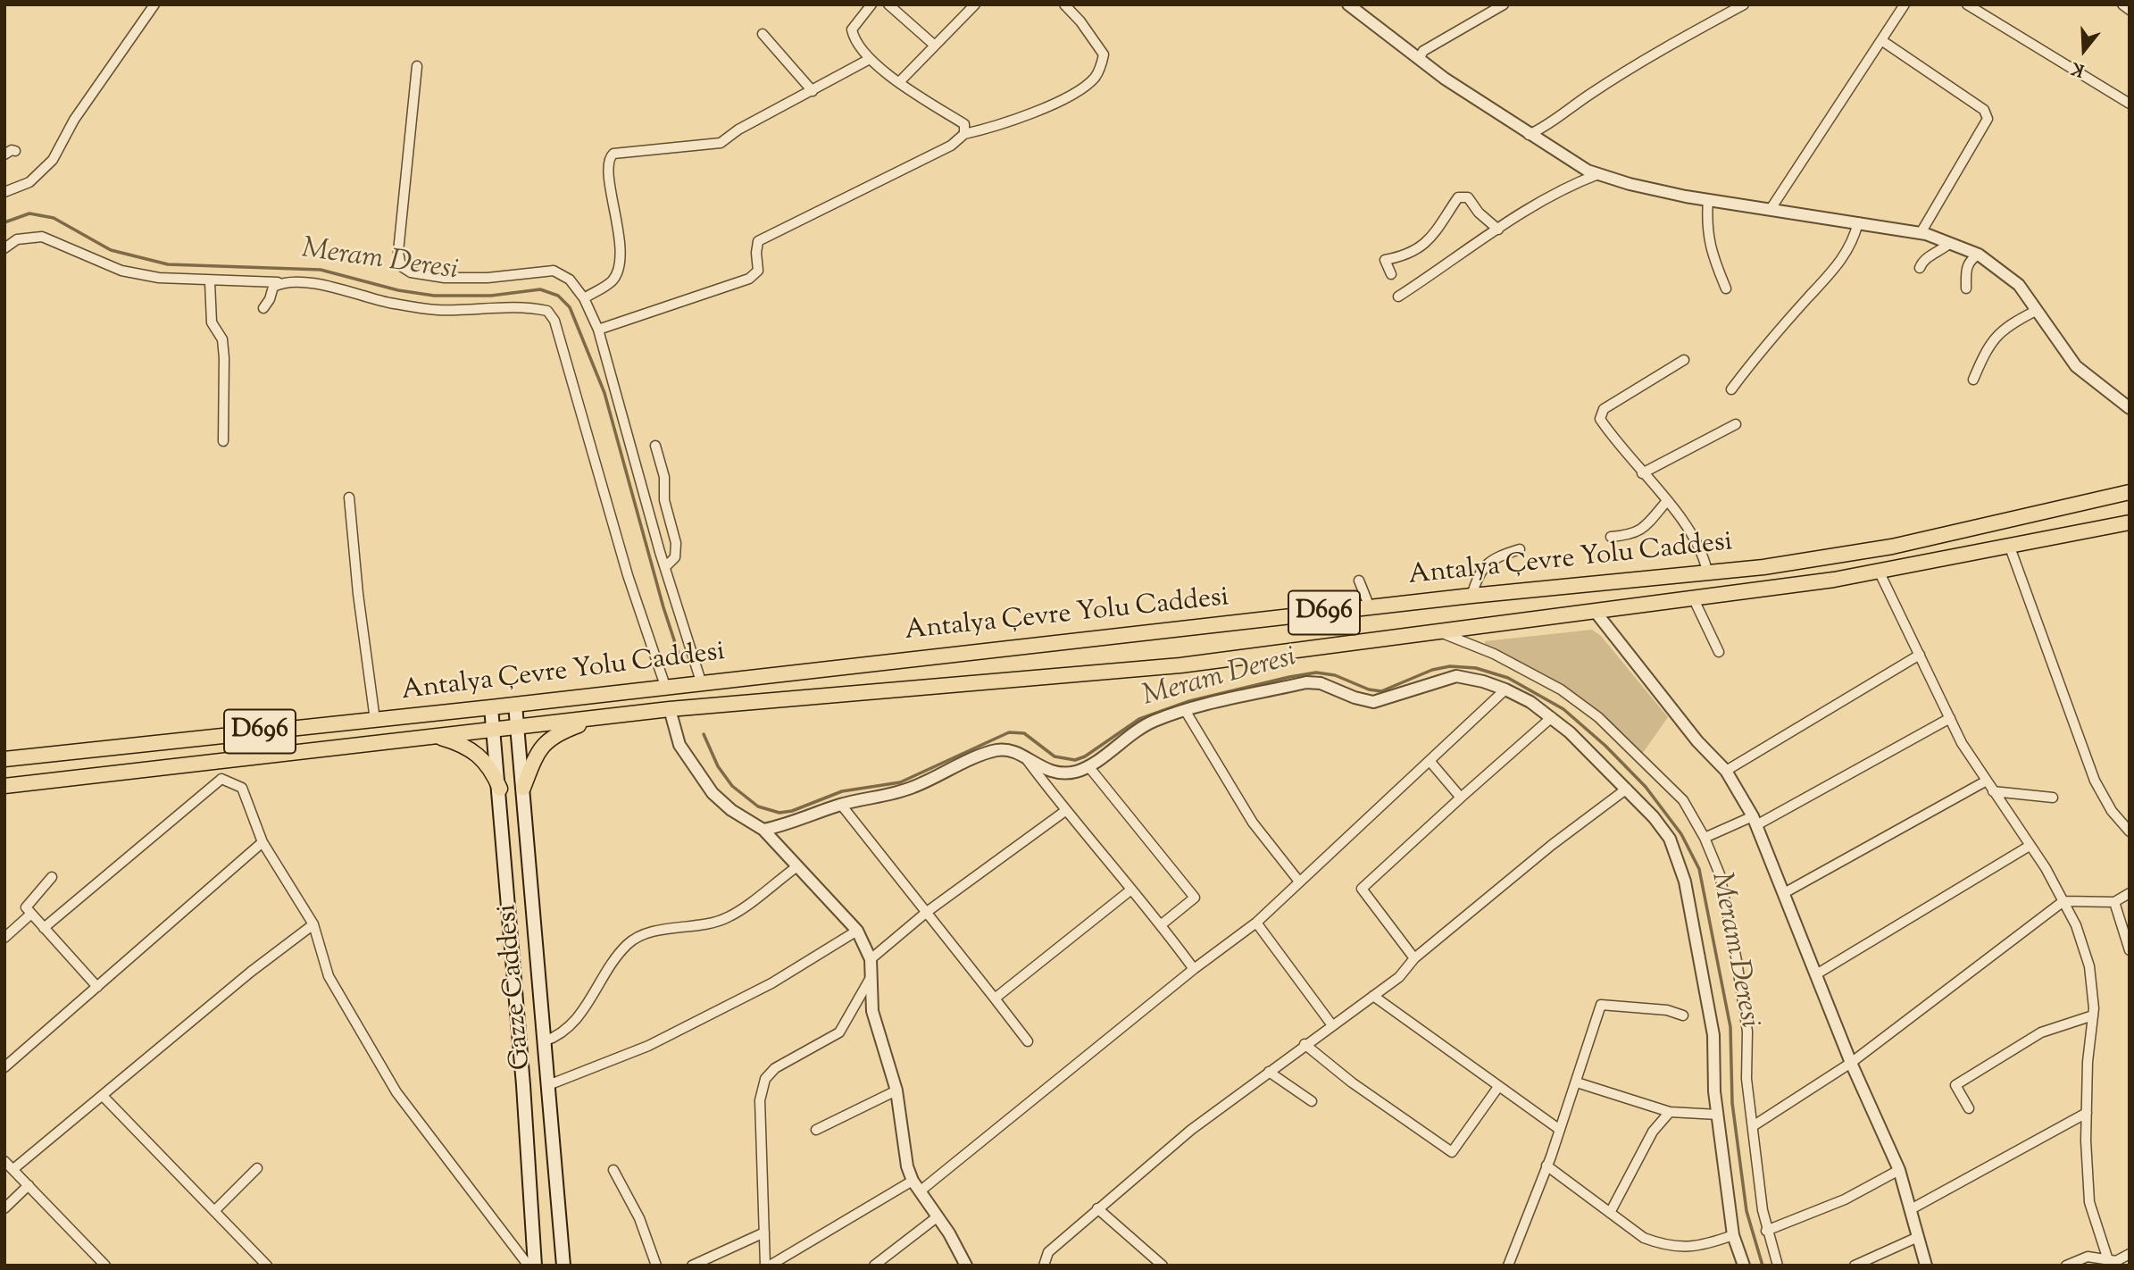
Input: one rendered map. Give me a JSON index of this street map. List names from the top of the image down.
{
  "streets": {
    "highway": ["Antalya Çevre Yolu Caddesi", "D696"],
    "main road": ["Gazze Caddesi"]
  },
  "crossings": [
    ["Antalya Çevre Yolu Caddesi", "Gazze Caddesi"]
  ],
  "water": ["Meram Deresi"],
  "north": "bottom"
}
